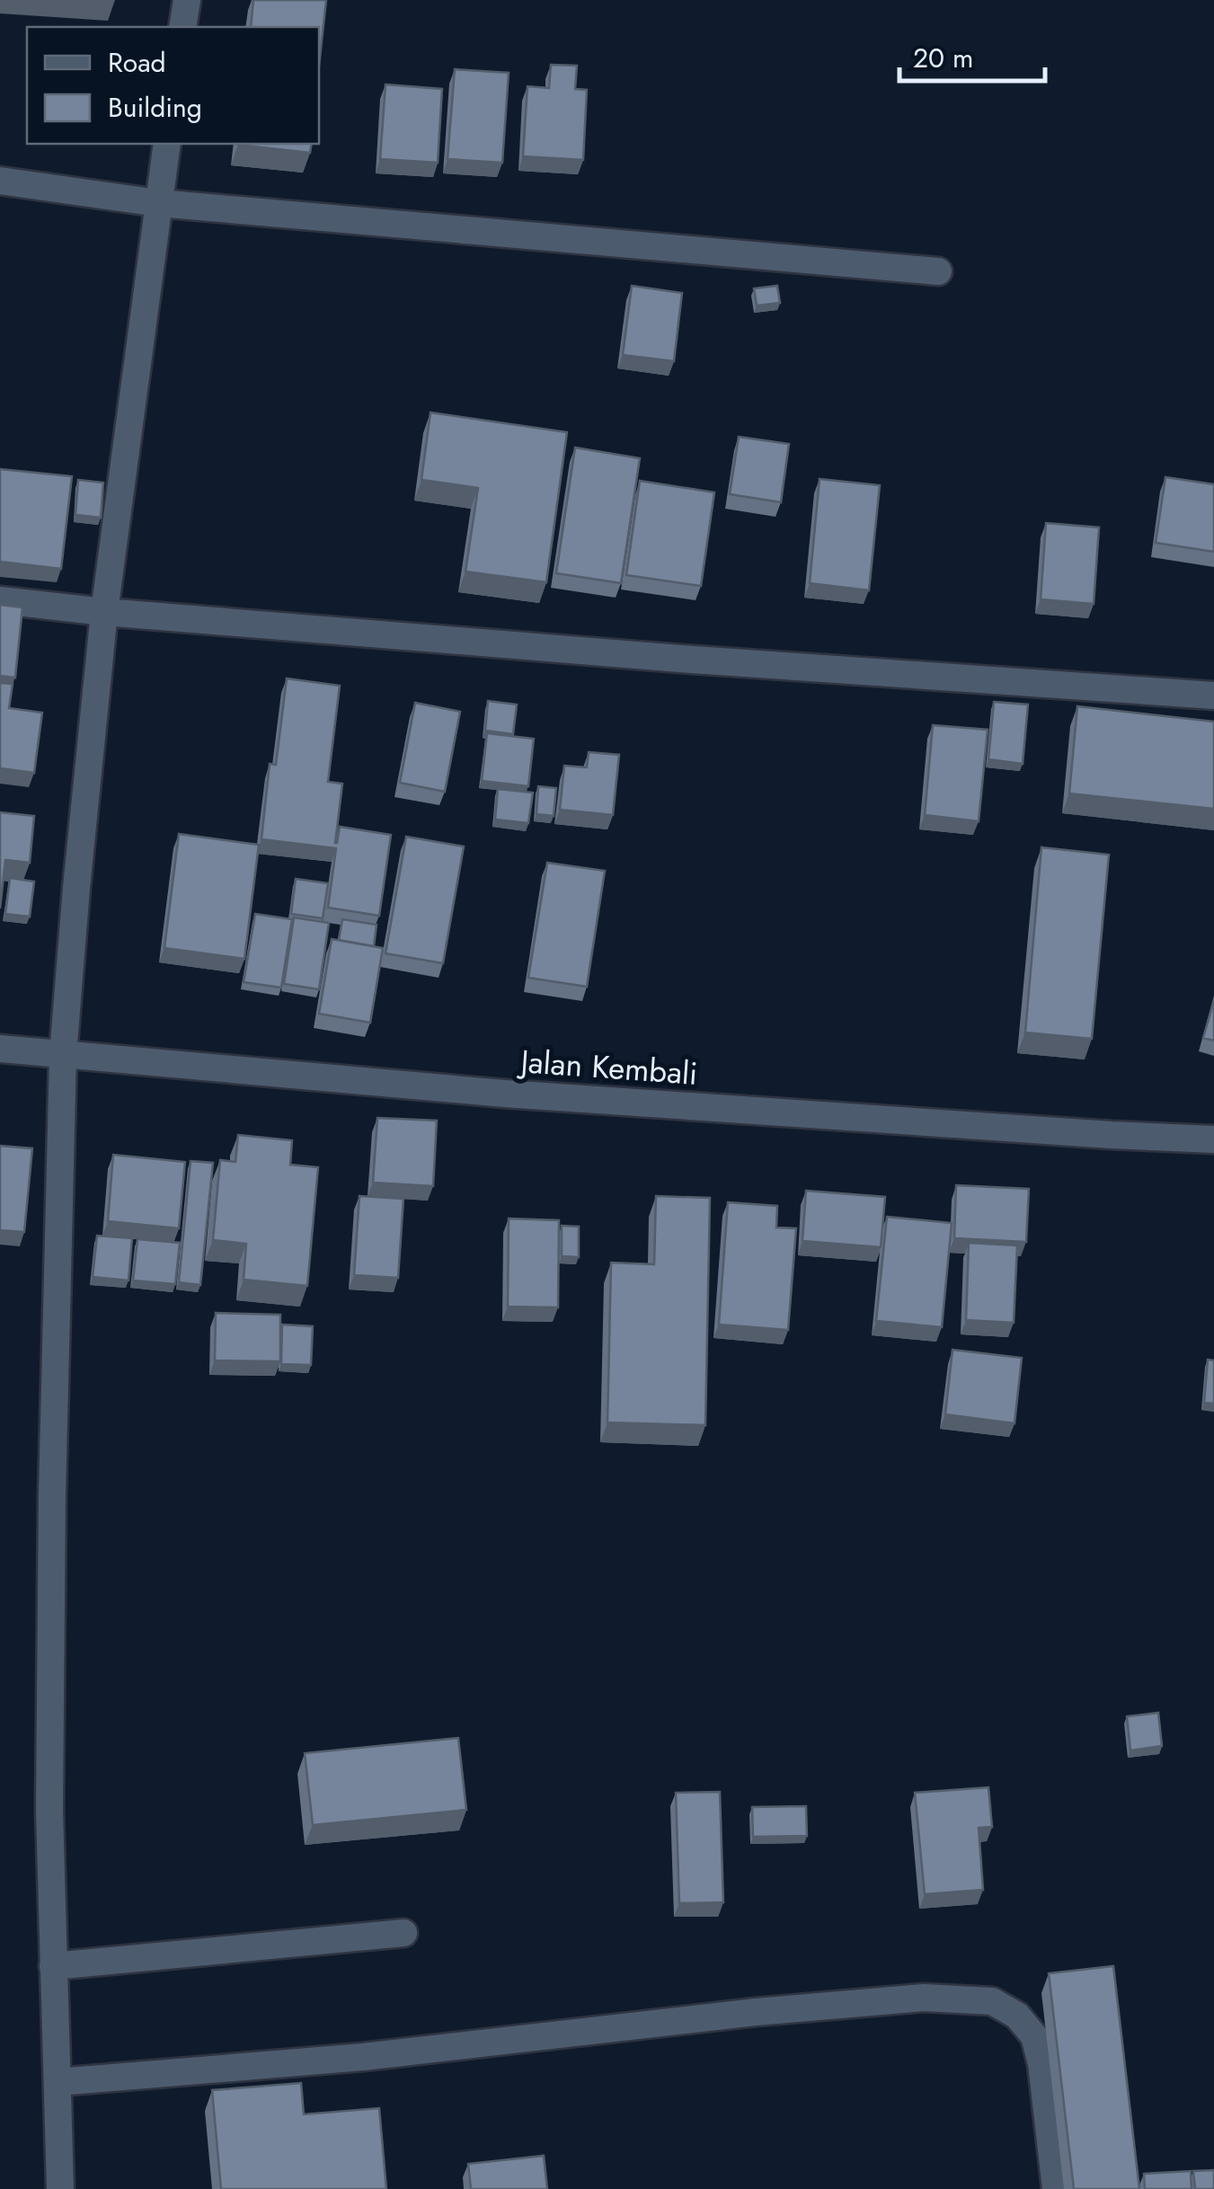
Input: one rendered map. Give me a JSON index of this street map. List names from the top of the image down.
{
  "streets": {
    "street": ["Jalan Kembali"]
  },
  "legend": ["Road", "Building"],
  "scale_bar": "20 m"
}
